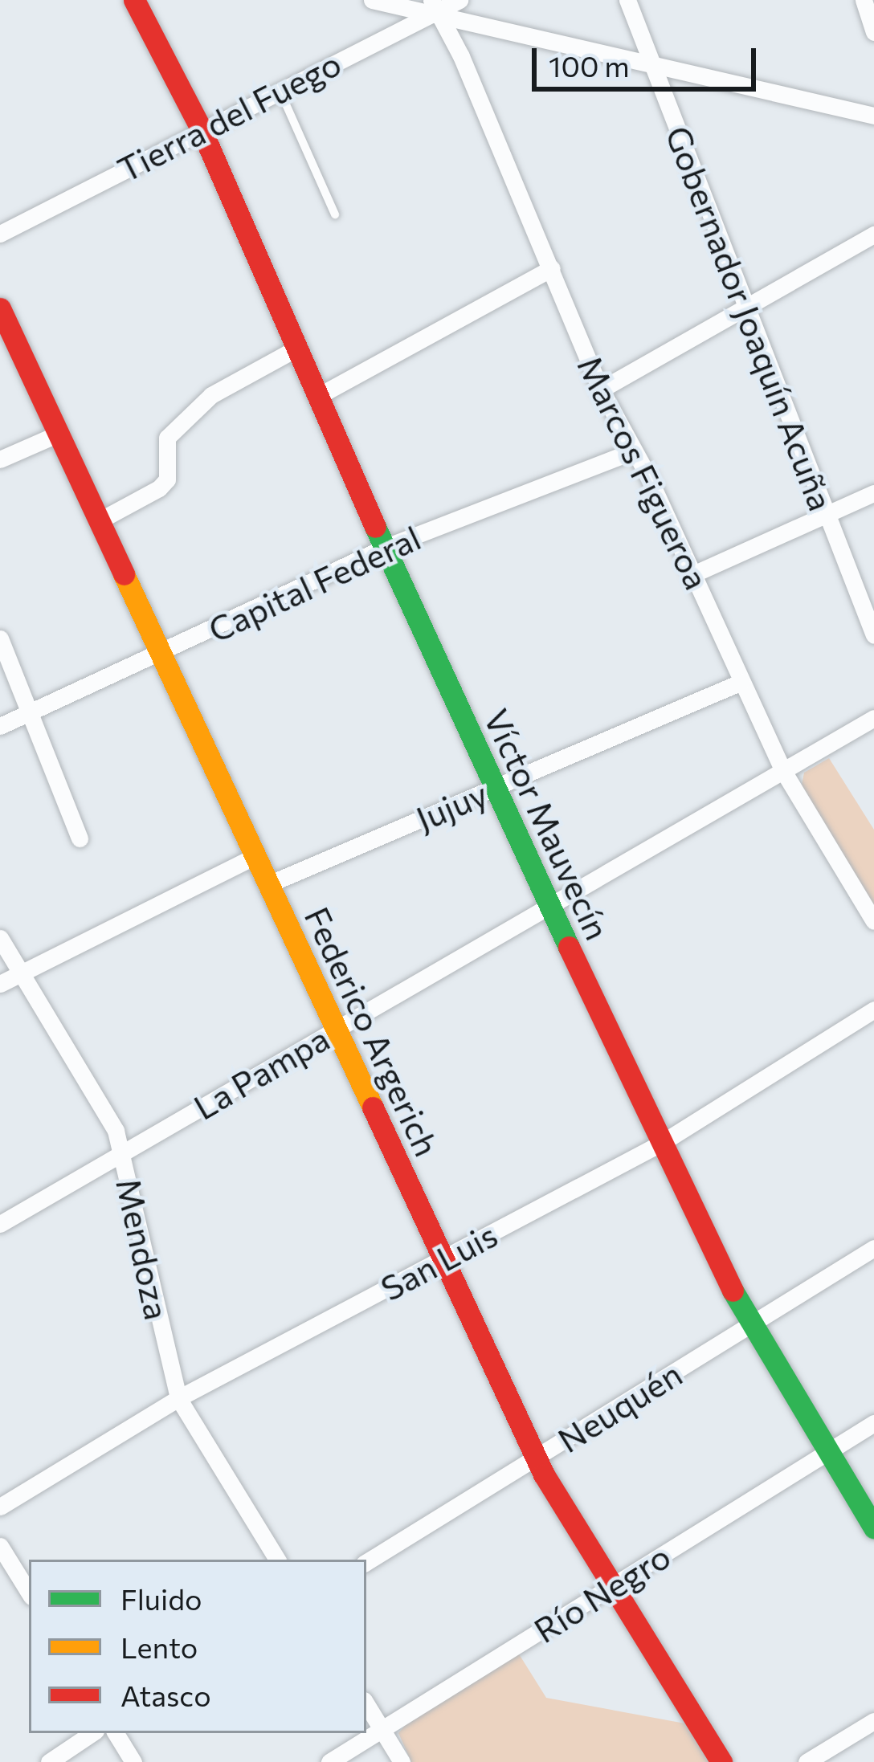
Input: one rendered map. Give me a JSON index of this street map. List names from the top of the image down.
{
  "streets": {
    "street": [
      "Tierra del Fuego",
      "Gobernador Joaquín Acuña",
      "Marcos Figueroa",
      "Capital Federal",
      "Jujuy",
      "Víctor Mauvecín",
      "Federico Argerich",
      "La Pampa",
      "Mendoza",
      "San Luis",
      "Neuquén",
      "Río Negro"
    ]
  },
  "crossings": [
    ["Tierra del Fuego", "Marcos Figueroa"],
    ["Tierra del Fuego", "Víctor Mauvecín"],
    ["Marcos Figueroa", "Capital Federal"],
    ["Marcos Figueroa", "Jujuy"],
    ["Marcos Figueroa", "La Pampa"],
    ["Capital Federal", "Víctor Mauvecín"],
    ["Capital Federal", "Federico Argerich"],
    ["Jujuy", "Víctor Mauvecín"],
    ["Jujuy", "Federico Argerich"],
    ["Víctor Mauvecín", "La Pampa"],
    ["Víctor Mauvecín", "San Luis"],
    ["Víctor Mauvecín", "Neuquén"],
    ["Víctor Mauvecín", "Río Negro"],
    ["Federico Argerich", "La Pampa"],
    ["Federico Argerich", "San Luis"],
    ["Federico Argerich", "Neuquén"],
    ["Federico Argerich", "Río Negro"],
    ["La Pampa", "Mendoza"],
    ["Mendoza", "San Luis"]
  ],
  "legend": ["Fluido", "Lento", "Atasco"],
  "scale_bar": "100 m"
}
